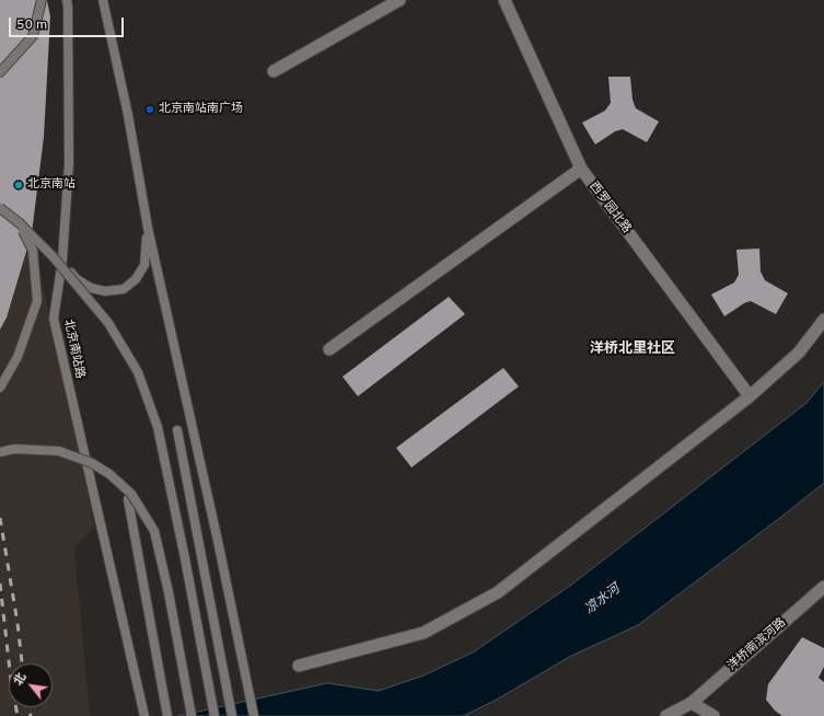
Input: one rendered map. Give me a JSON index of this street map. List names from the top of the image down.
{
  "streets": {
    "street": ["西罗园北路", "洋桥南滨河路"],
    "lane": ["北京南站路"]
  },
  "districts": ["洋桥北里社区"],
  "water": ["凉水河"],
  "places": ["北京南站南广场", "北京南站"],
  "scale_bar": "50 m",
  "north": "top left"
}
